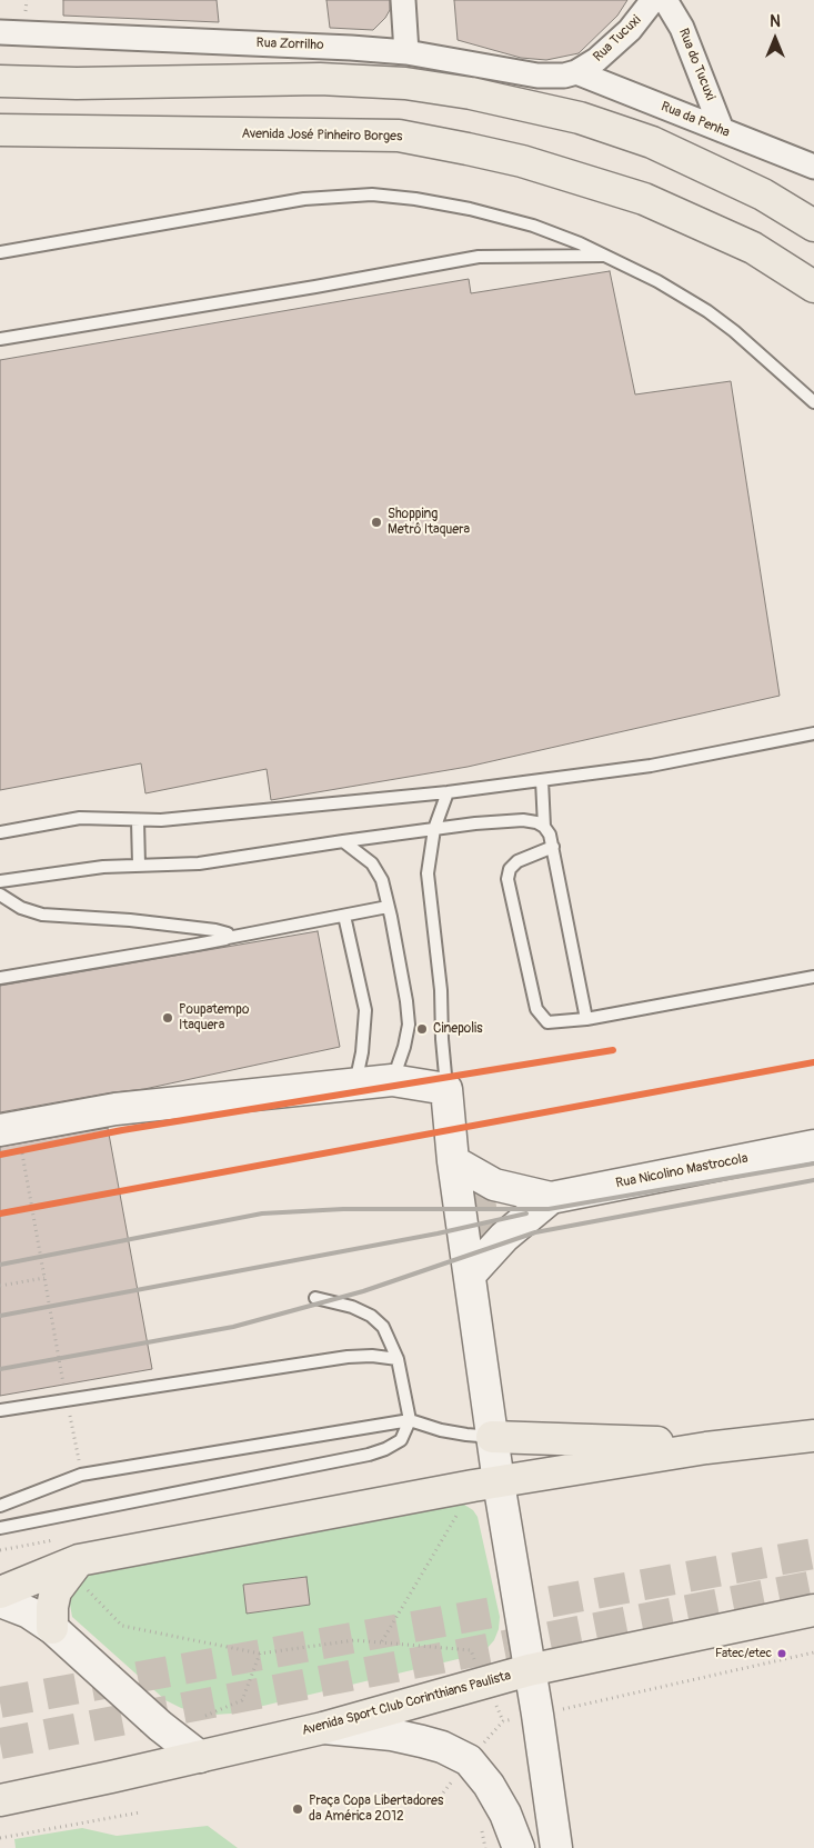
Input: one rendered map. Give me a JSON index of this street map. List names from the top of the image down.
{
  "streets": {
    "main road": ["Avenida José Pinheiro Borges", "Avenida Sport Club Corinthians Paulista"],
    "street": [
      "Rua Tucuxi",
      "Rua Zorrilho",
      "Rua do Tucuxi",
      "Rua da Penha",
      "Rua Nicolino Mastrocola"
    ]
  },
  "crossings": [
    ["Rua Tucuxi", "Rua Zorrilho"],
    ["Rua Tucuxi", "Rua da Penha"],
    ["Rua Zorrilho", "Rua da Penha"],
    ["Rua do Tucuxi", "Rua da Penha"]
  ],
  "places": [
    "Shopping Metrô Itaquera",
    "Poupatempo Itaquera",
    "Cinepolis",
    "Fatec/etec",
    "Praça Copa Libertadores da América 2012"
  ],
  "north": "top"
}
